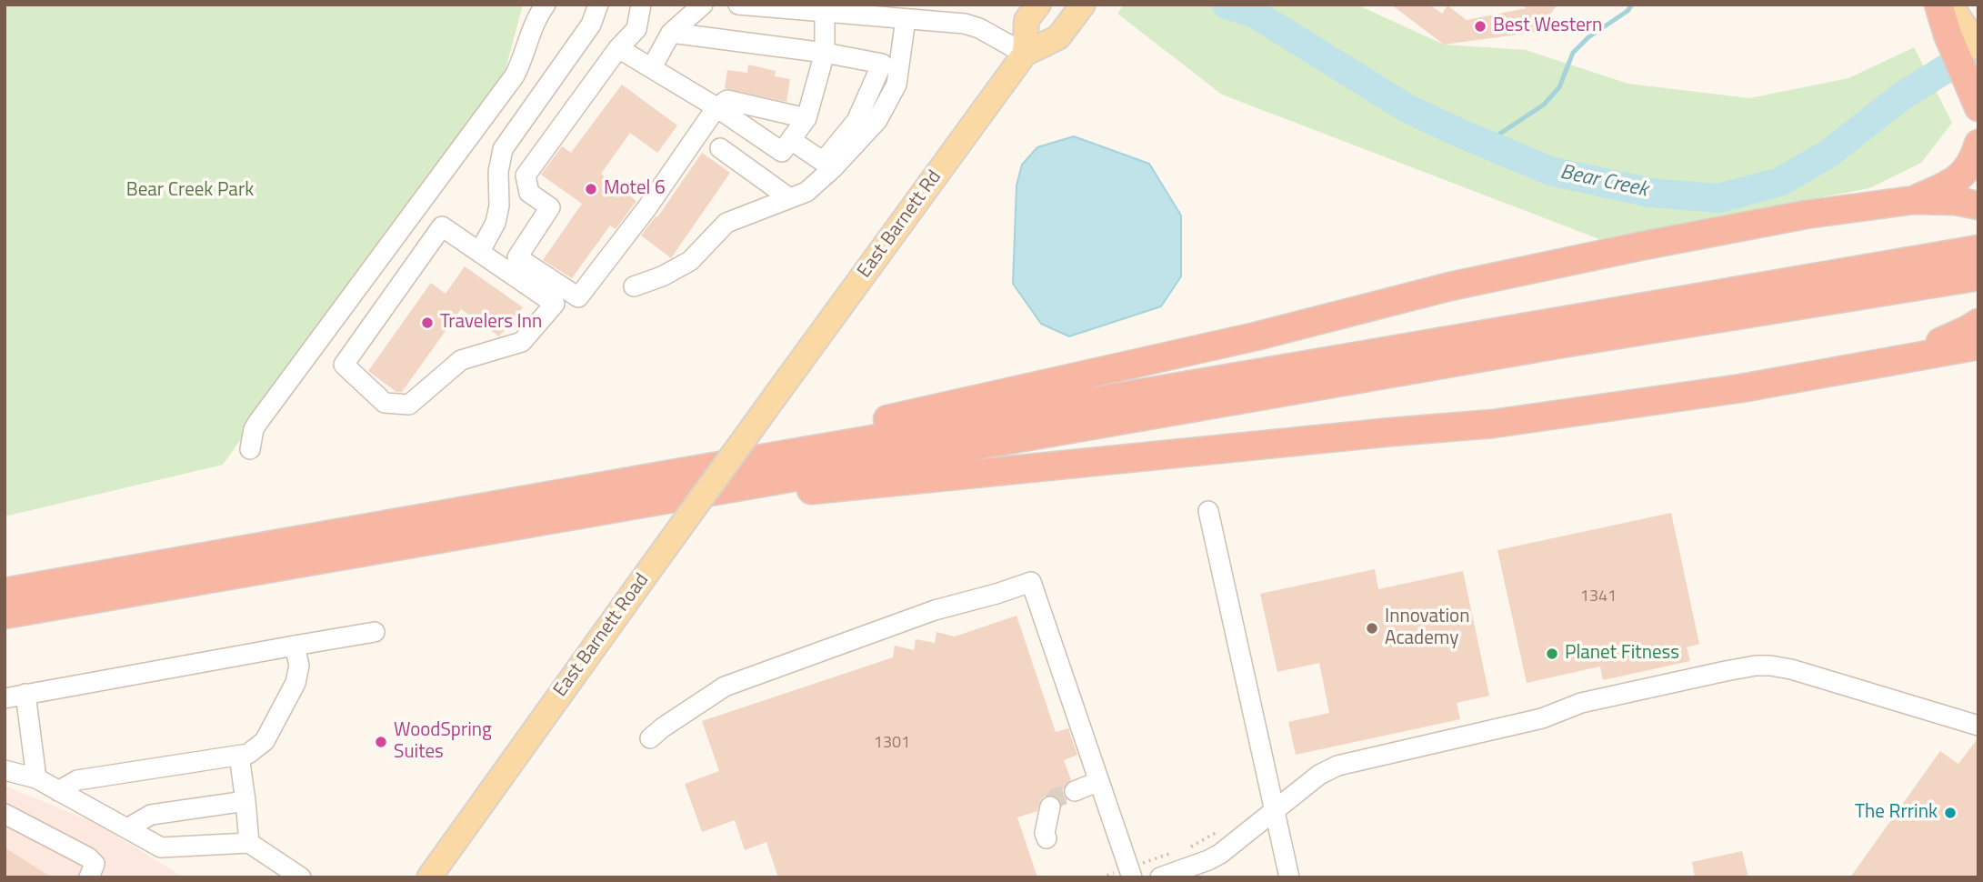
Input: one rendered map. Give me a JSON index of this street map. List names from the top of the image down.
{
  "streets": {
    "main road": ["East Barnett Rd", "East Barnett Road"]
  },
  "crossings": [
    ["East Barnett Rd", "East Barnett Road"]
  ],
  "water": ["Bear Creek"],
  "parks": ["Bear Creek Park"],
  "places": [
    "Best Western",
    "Motel 6",
    "Travelers Inn",
    "Innovation Academy",
    "Planet Fitness",
    "WoodSpring Suites",
    "The Rrrink"
  ],
  "house_numbers": ["1341", "1301"]
}
